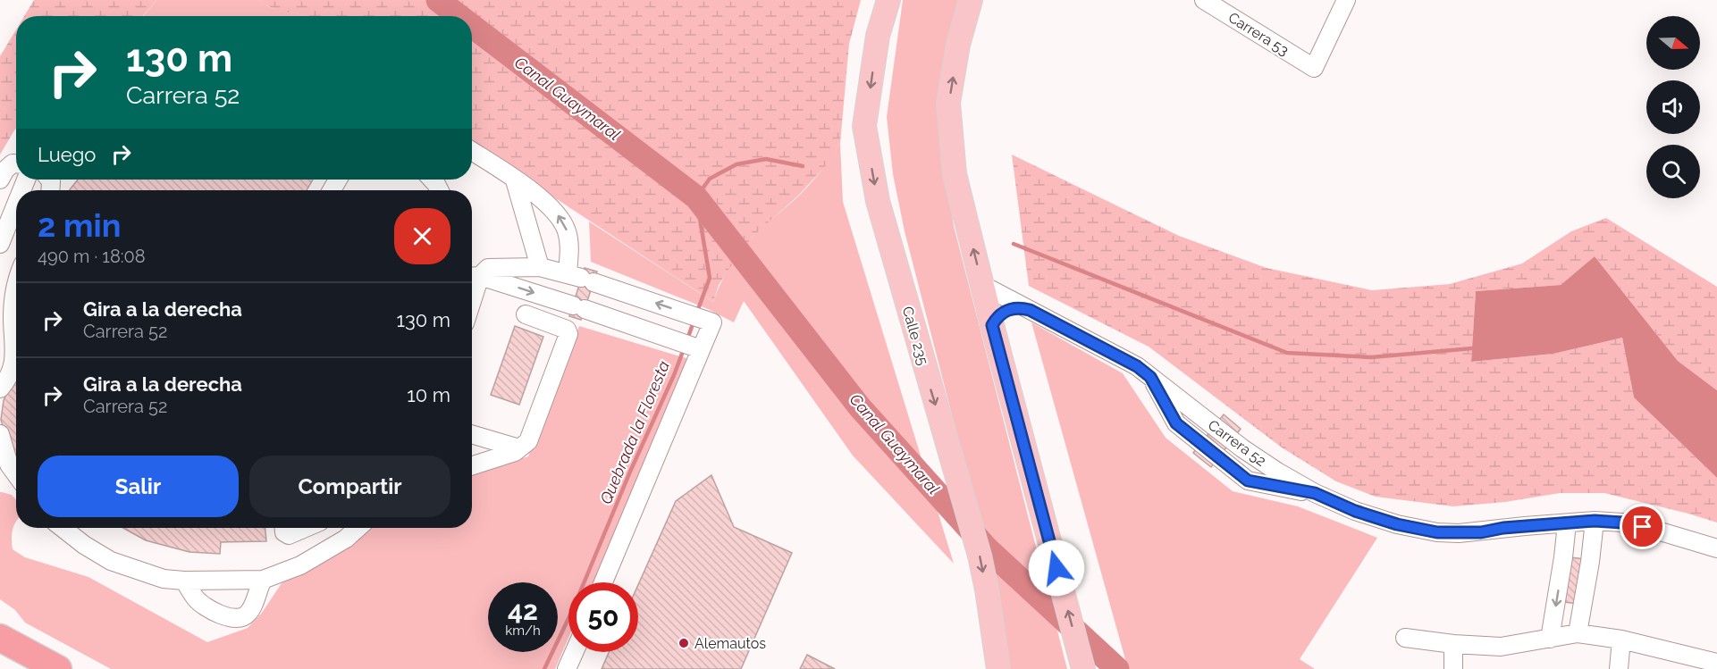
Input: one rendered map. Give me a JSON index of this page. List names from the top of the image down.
{
  "streets": {
    "main road": ["Calle 235"],
    "street": ["Carrera 53", "Carrera 52"]
  },
  "water": ["Canal Guaymaral", "Quebrada la Floresta"],
  "places": ["Alemautos"],
  "north": "right",
  "page": {
    "turn": ["130 m", "Carrera 52"],
    "then": "Luego",
    "heading": ["2 min", "490 m · 18:08"],
    "list": [
      {
        "name": "Gira a la derecha",
        "note": "Carrera 52",
        "value": "130 m"
      },
      {
        "name": "Gira a la derecha",
        "note": "Carrera 52",
        "value": "10 m"
      }
    ],
    "buttons": ["Salir", "Compartir"],
    "speed": "42 km/h",
    "limit": "50"
  }
}
